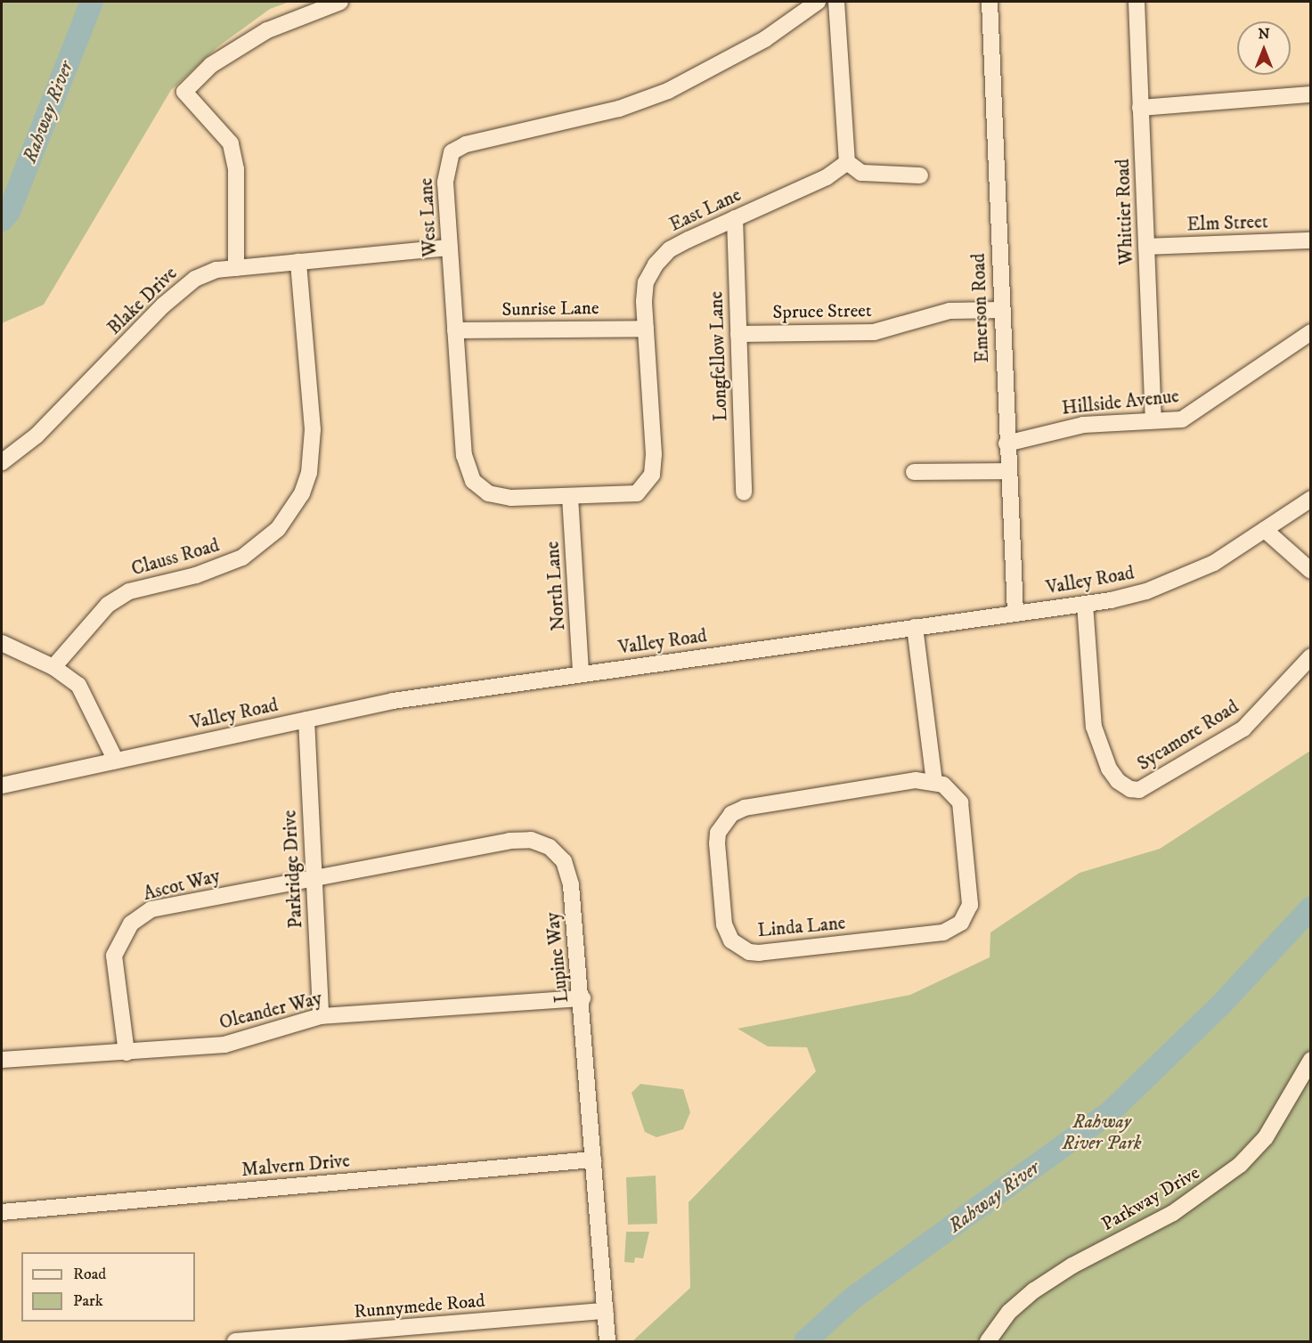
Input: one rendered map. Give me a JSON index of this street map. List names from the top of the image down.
{
  "streets": {
    "street": [
      "East Lane",
      "Whittier Road",
      "West Lane",
      "Elm Street",
      "Blake Drive",
      "Emerson Road",
      "Sunrise Lane",
      "Spruce Street",
      "Longfellow Lane",
      "Hillside Avenue",
      "Clauss Road",
      "Valley Road",
      "North Lane",
      "Sycamore Road",
      "Parkridge Drive",
      "Ascot Way",
      "Linda Lane",
      "Lupine Way",
      "Oleander Way",
      "Malvern Drive",
      "Parkway Drive",
      "Runnymede Road"
    ]
  },
  "crossings": [
    ["East Lane", "West Lane"],
    ["East Lane", "Sunrise Lane"],
    ["East Lane", "Longfellow Lane"],
    ["East Lane", "North Lane"],
    ["Whittier Road", "Elm Street"],
    ["Whittier Road", "Hillside Avenue"],
    ["West Lane", "Blake Drive"],
    ["West Lane", "Sunrise Lane"],
    ["West Lane", "North Lane"],
    ["Blake Drive", "Clauss Road"],
    ["Emerson Road", "Spruce Street"],
    ["Emerson Road", "Hillside Avenue"],
    ["Emerson Road", "Valley Road"],
    ["Spruce Street", "Longfellow Lane"],
    ["Valley Road", "North Lane"],
    ["Valley Road", "Sycamore Road"],
    ["Valley Road", "Parkridge Drive"],
    ["Parkridge Drive", "Ascot Way"],
    ["Parkridge Drive", "Lupine Way"],
    ["Parkridge Drive", "Oleander Way"],
    ["Ascot Way", "Lupine Way"],
    ["Ascot Way", "Oleander Way"],
    ["Lupine Way", "Oleander Way"],
    ["Lupine Way", "Malvern Drive"],
    ["Lupine Way", "Runnymede Road"]
  ],
  "water": ["Rahway River"],
  "parks": ["Rahway River Park"],
  "legend": ["Road", "Park"],
  "north": "top"
}
